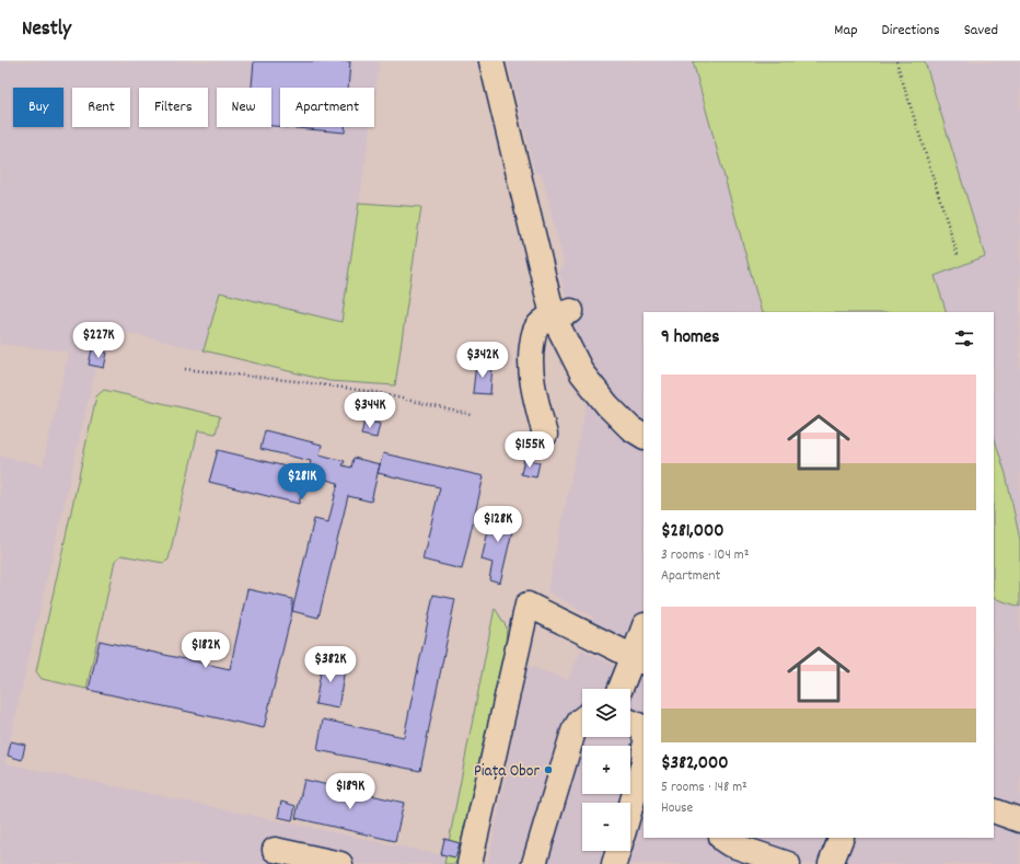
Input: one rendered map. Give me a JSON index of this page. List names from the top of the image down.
{
  "places": ["Piața Obor"],
  "page": {
    "header": "Nestly",
    "nav": ["Map", "Directions", "Saved"],
    "chip": [
      "Buy",
      "Rent",
      "Filters",
      "New",
      "Apartment"
    ],
    "heading": "9 homes",
    "price": [
      "$227K",
      "$342K",
      "$344K",
      "$155K",
      "$281K",
      "$128K",
      "$182K",
      "$382K",
      "$189K"
    ],
    "list": [
      {
        "name": "$281,000",
        "note": "3 rooms · 104 m² · Apartment"
      },
      {
        "name": "$382,000",
        "note": "5 rooms · 148 m² · House"
      }
    ],
    "map_buttons": ["+", "−"]
  }
}
